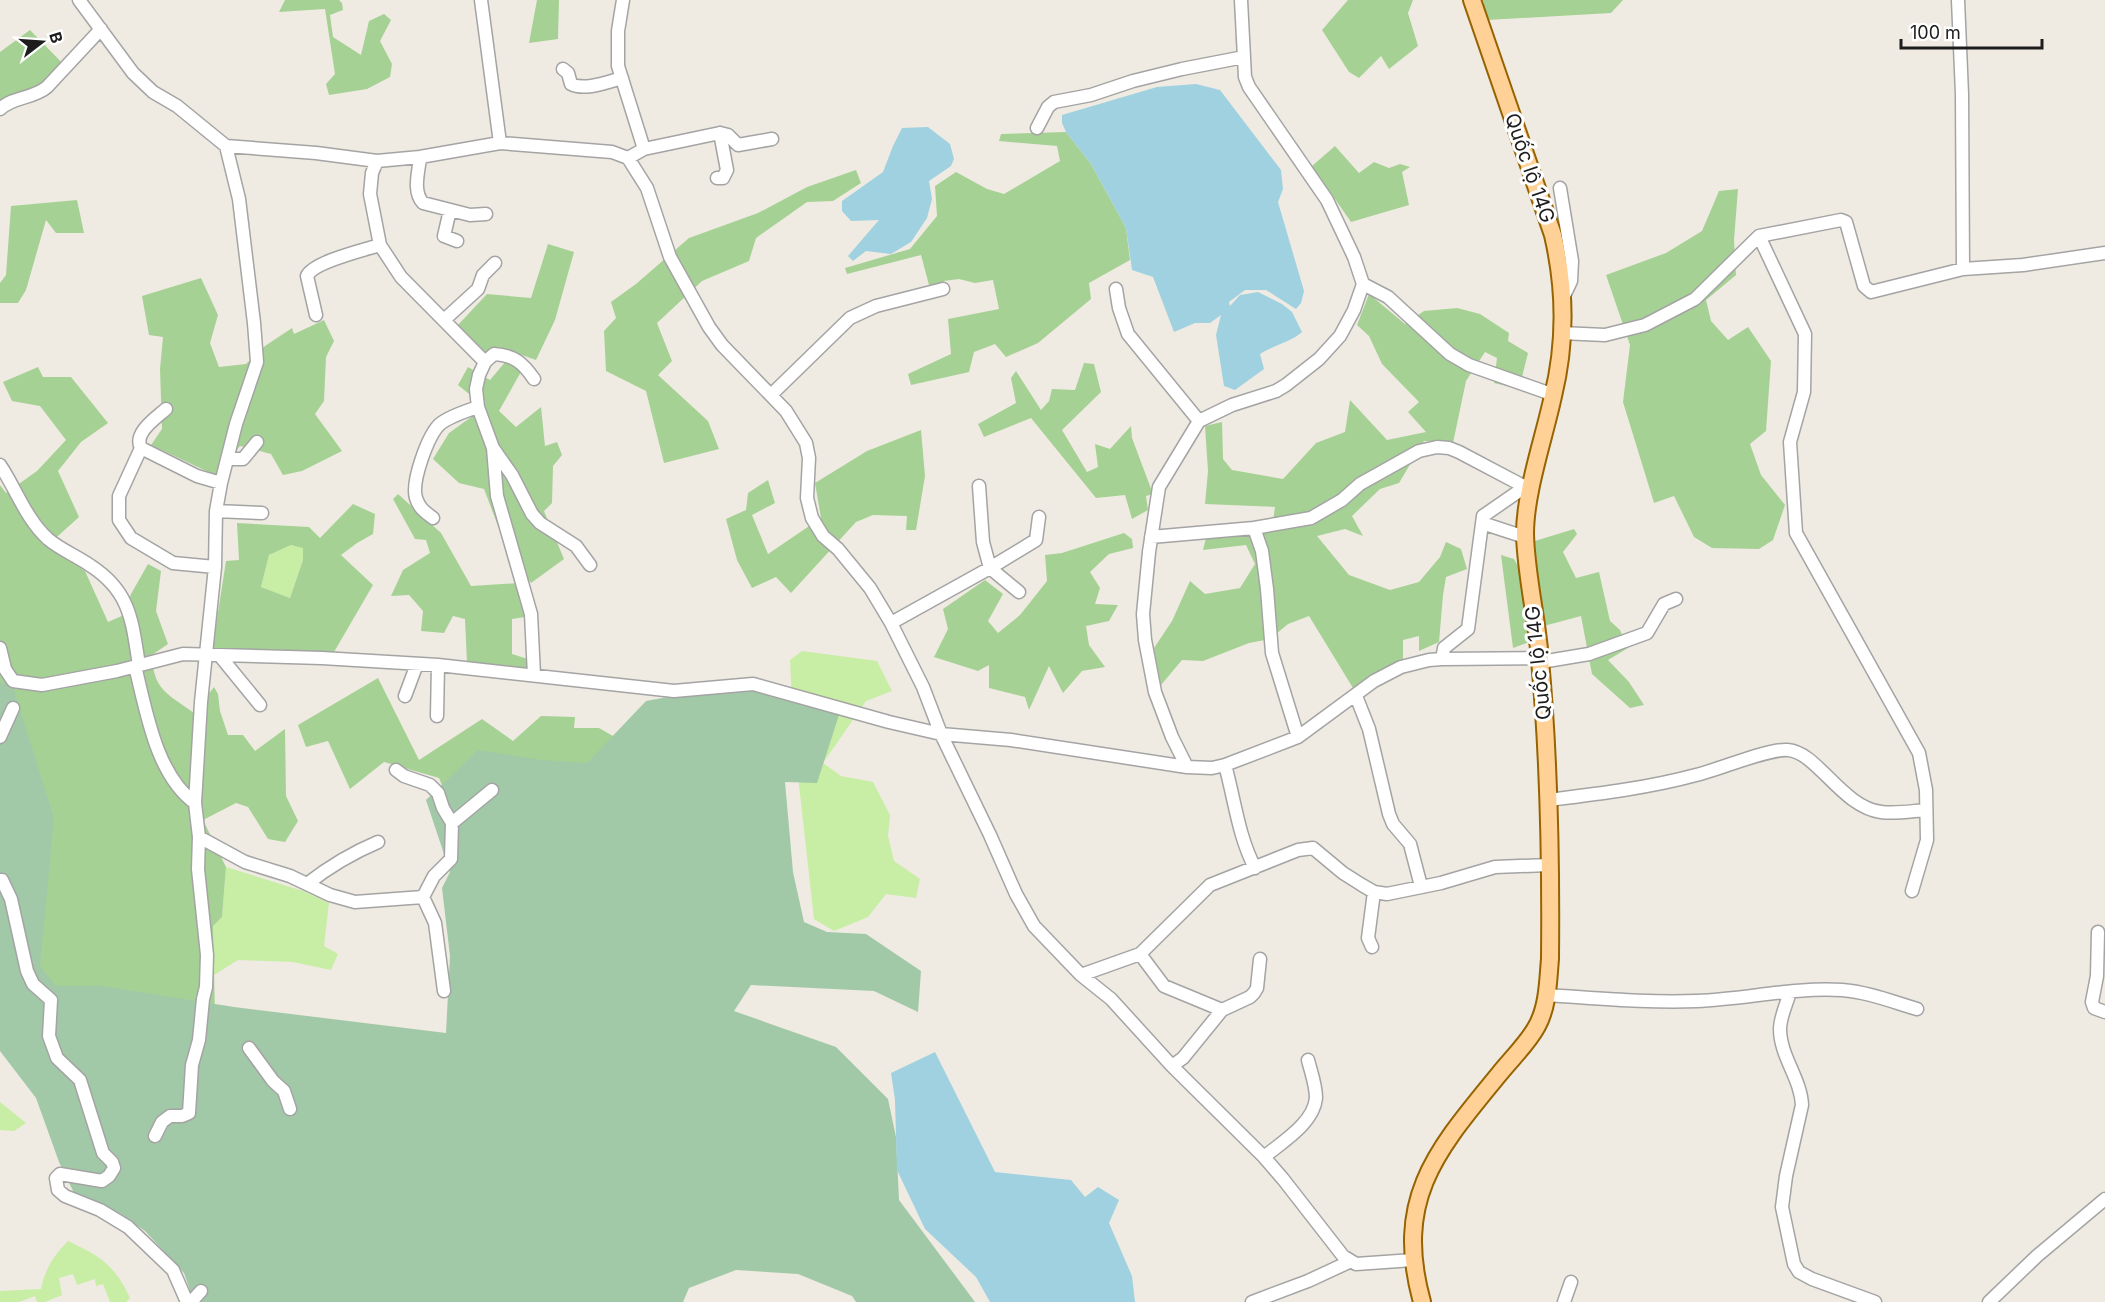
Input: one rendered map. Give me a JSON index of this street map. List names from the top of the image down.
{
  "streets": {
    "main road": ["Quốc lộ 14G"]
  },
  "scale_bar": "100 m",
  "north": "right"
}
